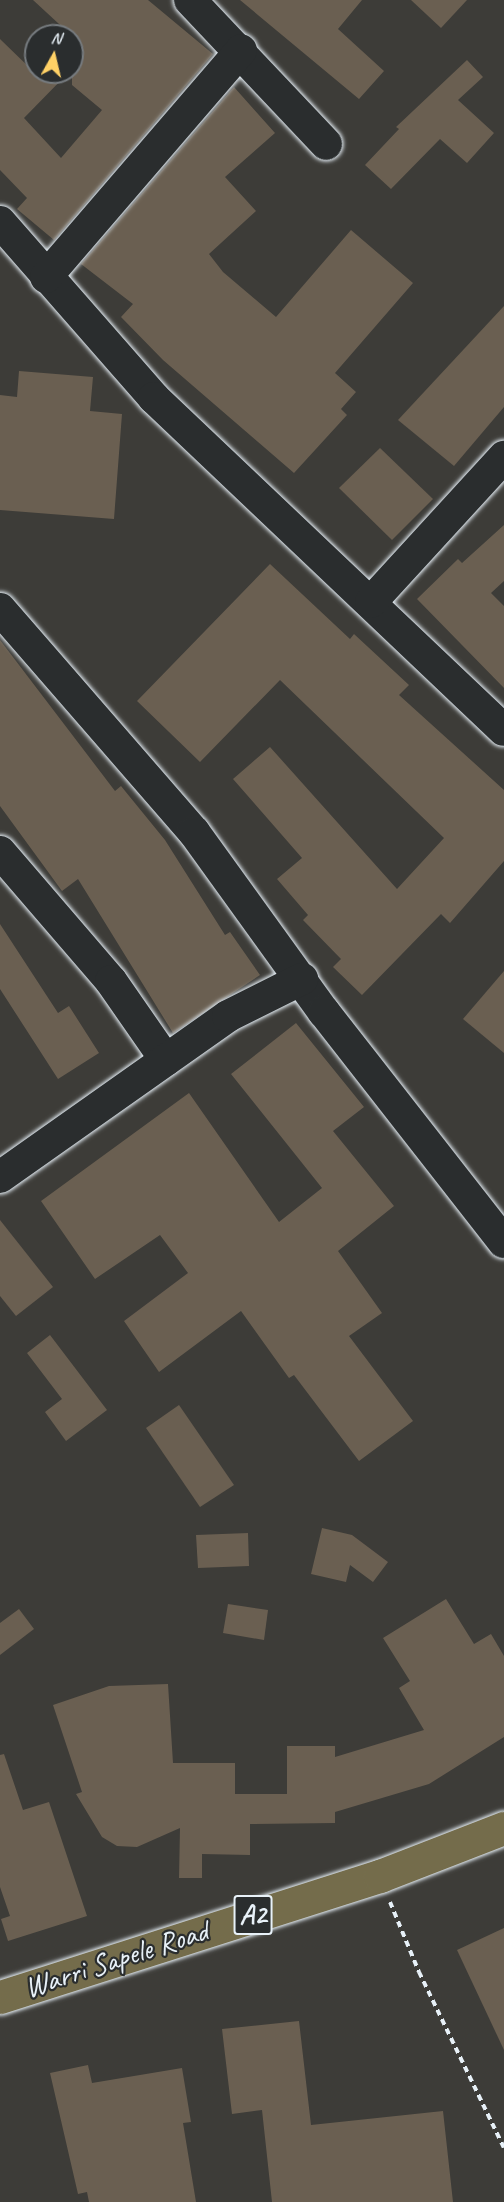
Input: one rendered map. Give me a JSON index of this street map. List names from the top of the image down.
{
  "streets": {
    "highway": ["A2", "Warri Sapele Road"]
  },
  "north": "top"
}
